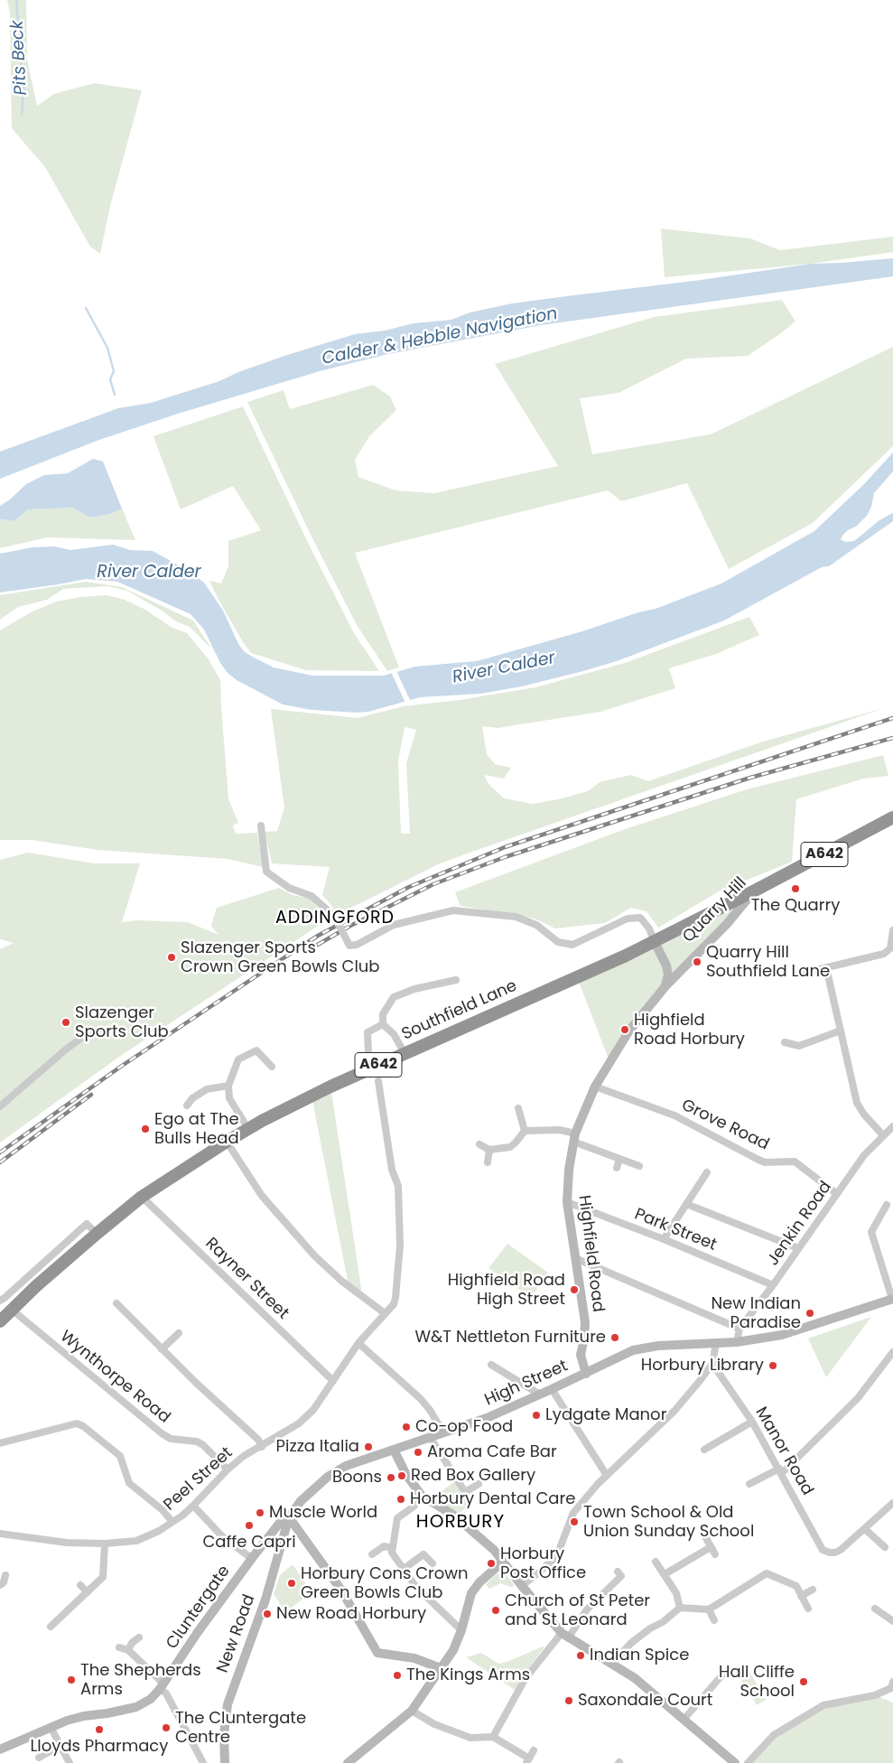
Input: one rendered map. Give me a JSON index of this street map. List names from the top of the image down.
{
  "streets": {
    "highway": ["A642", "Quarry Hill", "Southfield Lane"],
    "main road": [
      "Highfield Road",
      "High Street",
      "Cluntergate",
      "New Road"
    ],
    "street": [
      "Grove Road",
      "Jenkin Road",
      "Park Street",
      "Rayner Street",
      "Wynthorpe Road",
      "Manor Road",
      "Peel Street"
    ]
  },
  "crossings": [
    ["Quarry Hill", "Southfield Lane"],
    ["Quarry Hill", "Grove Road"],
    ["Quarry Hill", "Highfield Road"],
    ["Southfield Lane", "Rayner Street"],
    ["Southfield Lane", "Wynthorpe Road"],
    ["Grove Road", "Jenkin Road"],
    ["Grove Road", "Highfield Road"],
    ["Jenkin Road", "Park Street"],
    ["Jenkin Road", "High Street"],
    ["Park Street", "Highfield Road"],
    ["Highfield Road", "High Street"],
    ["Rayner Street", "Peel Street"],
    ["Wynthorpe Road", "Peel Street"],
    ["High Street", "Cluntergate"],
    ["High Street", "New Road"],
    ["Cluntergate", "New Road"]
  ],
  "districts": ["ADDINGFORD", "HORBURY"],
  "water": ["Pits Beck", "Calder & Hebble Navigation", "River Calder"],
  "places": [
    "The Quarry",
    "Slazenger Sports Crown Green Bowls Club",
    "Quarry Hill Southfield Lane",
    "Slazenger Sports Club",
    "Highfield Road Horbury",
    "Ego at The Bulls Head",
    "Highfield Road High Street",
    "New Indian Paradise",
    "W&T Nettleton Furniture",
    "Horbury Library",
    "Lydgate Manor",
    "Co-op Food",
    "Pizza Italia",
    "Aroma Cafe Bar",
    "Red Box Gallery",
    "Boons",
    "Horbury Dental Care",
    "Muscle World",
    "Town School & Old Union Sunday School",
    "Caffe Capri",
    "Horbury Post Office",
    "Horbury Cons Crown Green Bowls Club",
    "Church of St Peter and St Leonard",
    "New Road Horbury",
    "Indian Spice",
    "The Kings Arms",
    "The Shepherds Arms",
    "Hall Cliffe School",
    "Saxondale Court",
    "The Cluntergate Centre",
    "Lloyds Pharmacy"
  ]
}
